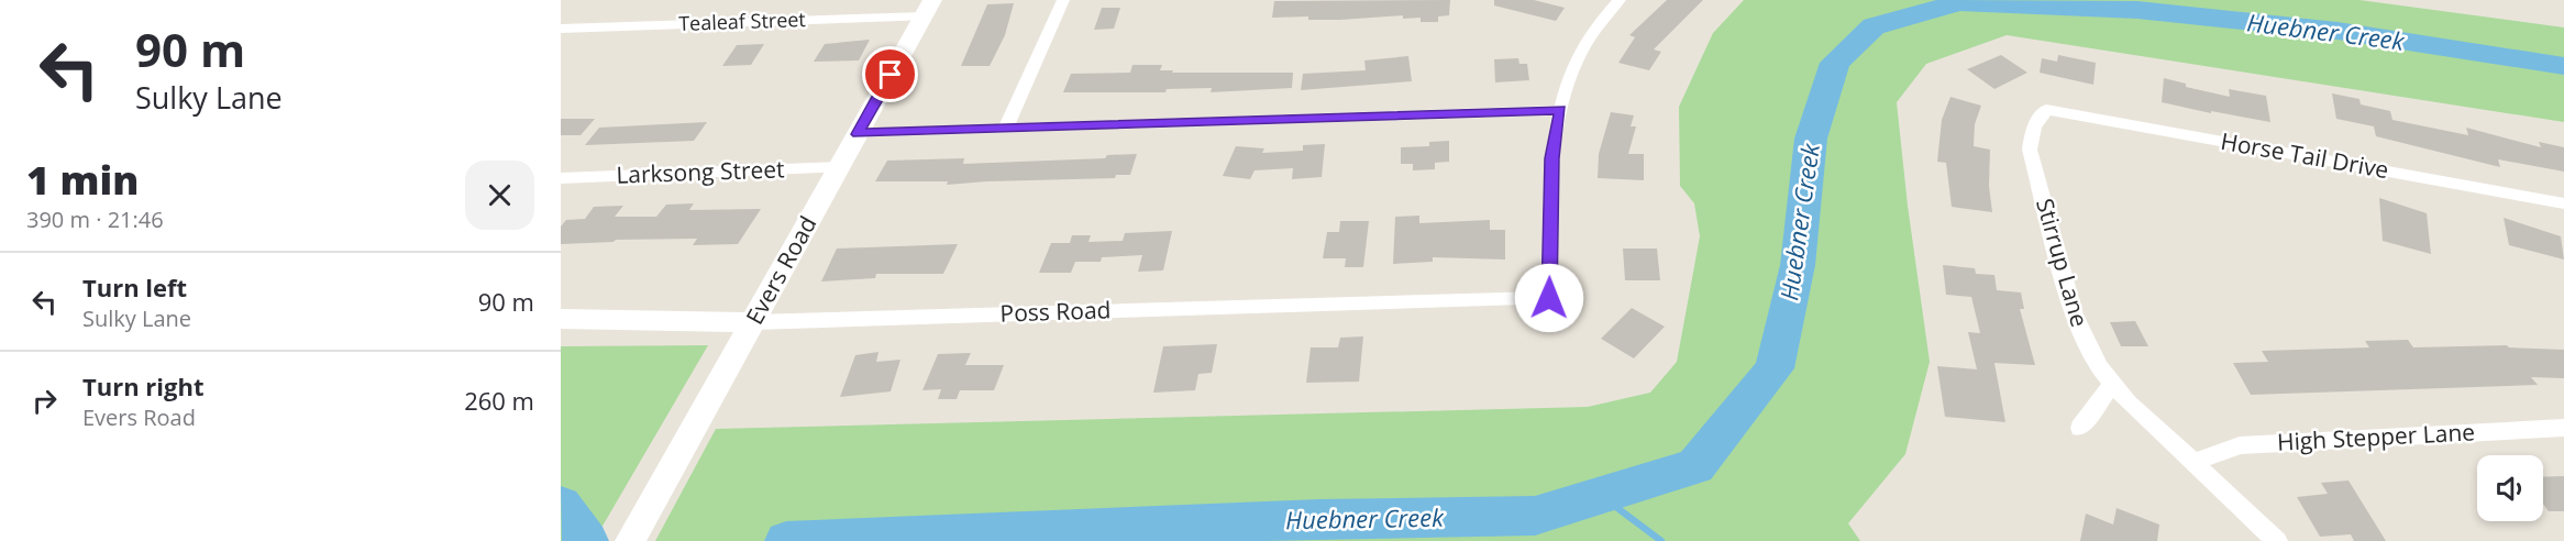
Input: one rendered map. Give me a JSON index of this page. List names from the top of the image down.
{
  "streets": {
    "main road": ["Evers Road", "Poss Road"],
    "street": [
      "Tealeaf Street",
      "Horse Tail Drive",
      "Larksong Street",
      "Stirrup Lane",
      "High Stepper Lane"
    ]
  },
  "crossings": [
    ["Tealeaf Street", "Evers Road"],
    ["Horse Tail Drive", "Stirrup Lane"],
    ["Larksong Street", "Evers Road"],
    ["Stirrup Lane", "High Stepper Lane"],
    ["Evers Road", "Poss Road"]
  ],
  "water": ["Huebner Creek"],
  "page": {
    "turn": ["90 m", "Sulky Lane"],
    "heading": ["1 min", "390 m · 21:46"],
    "list": [
      {
        "name": "Turn left",
        "note": "Sulky Lane",
        "value": "90 m"
      },
      {
        "name": "Turn right",
        "note": "Evers Road",
        "value": "260 m"
      }
    ]
  }
}
